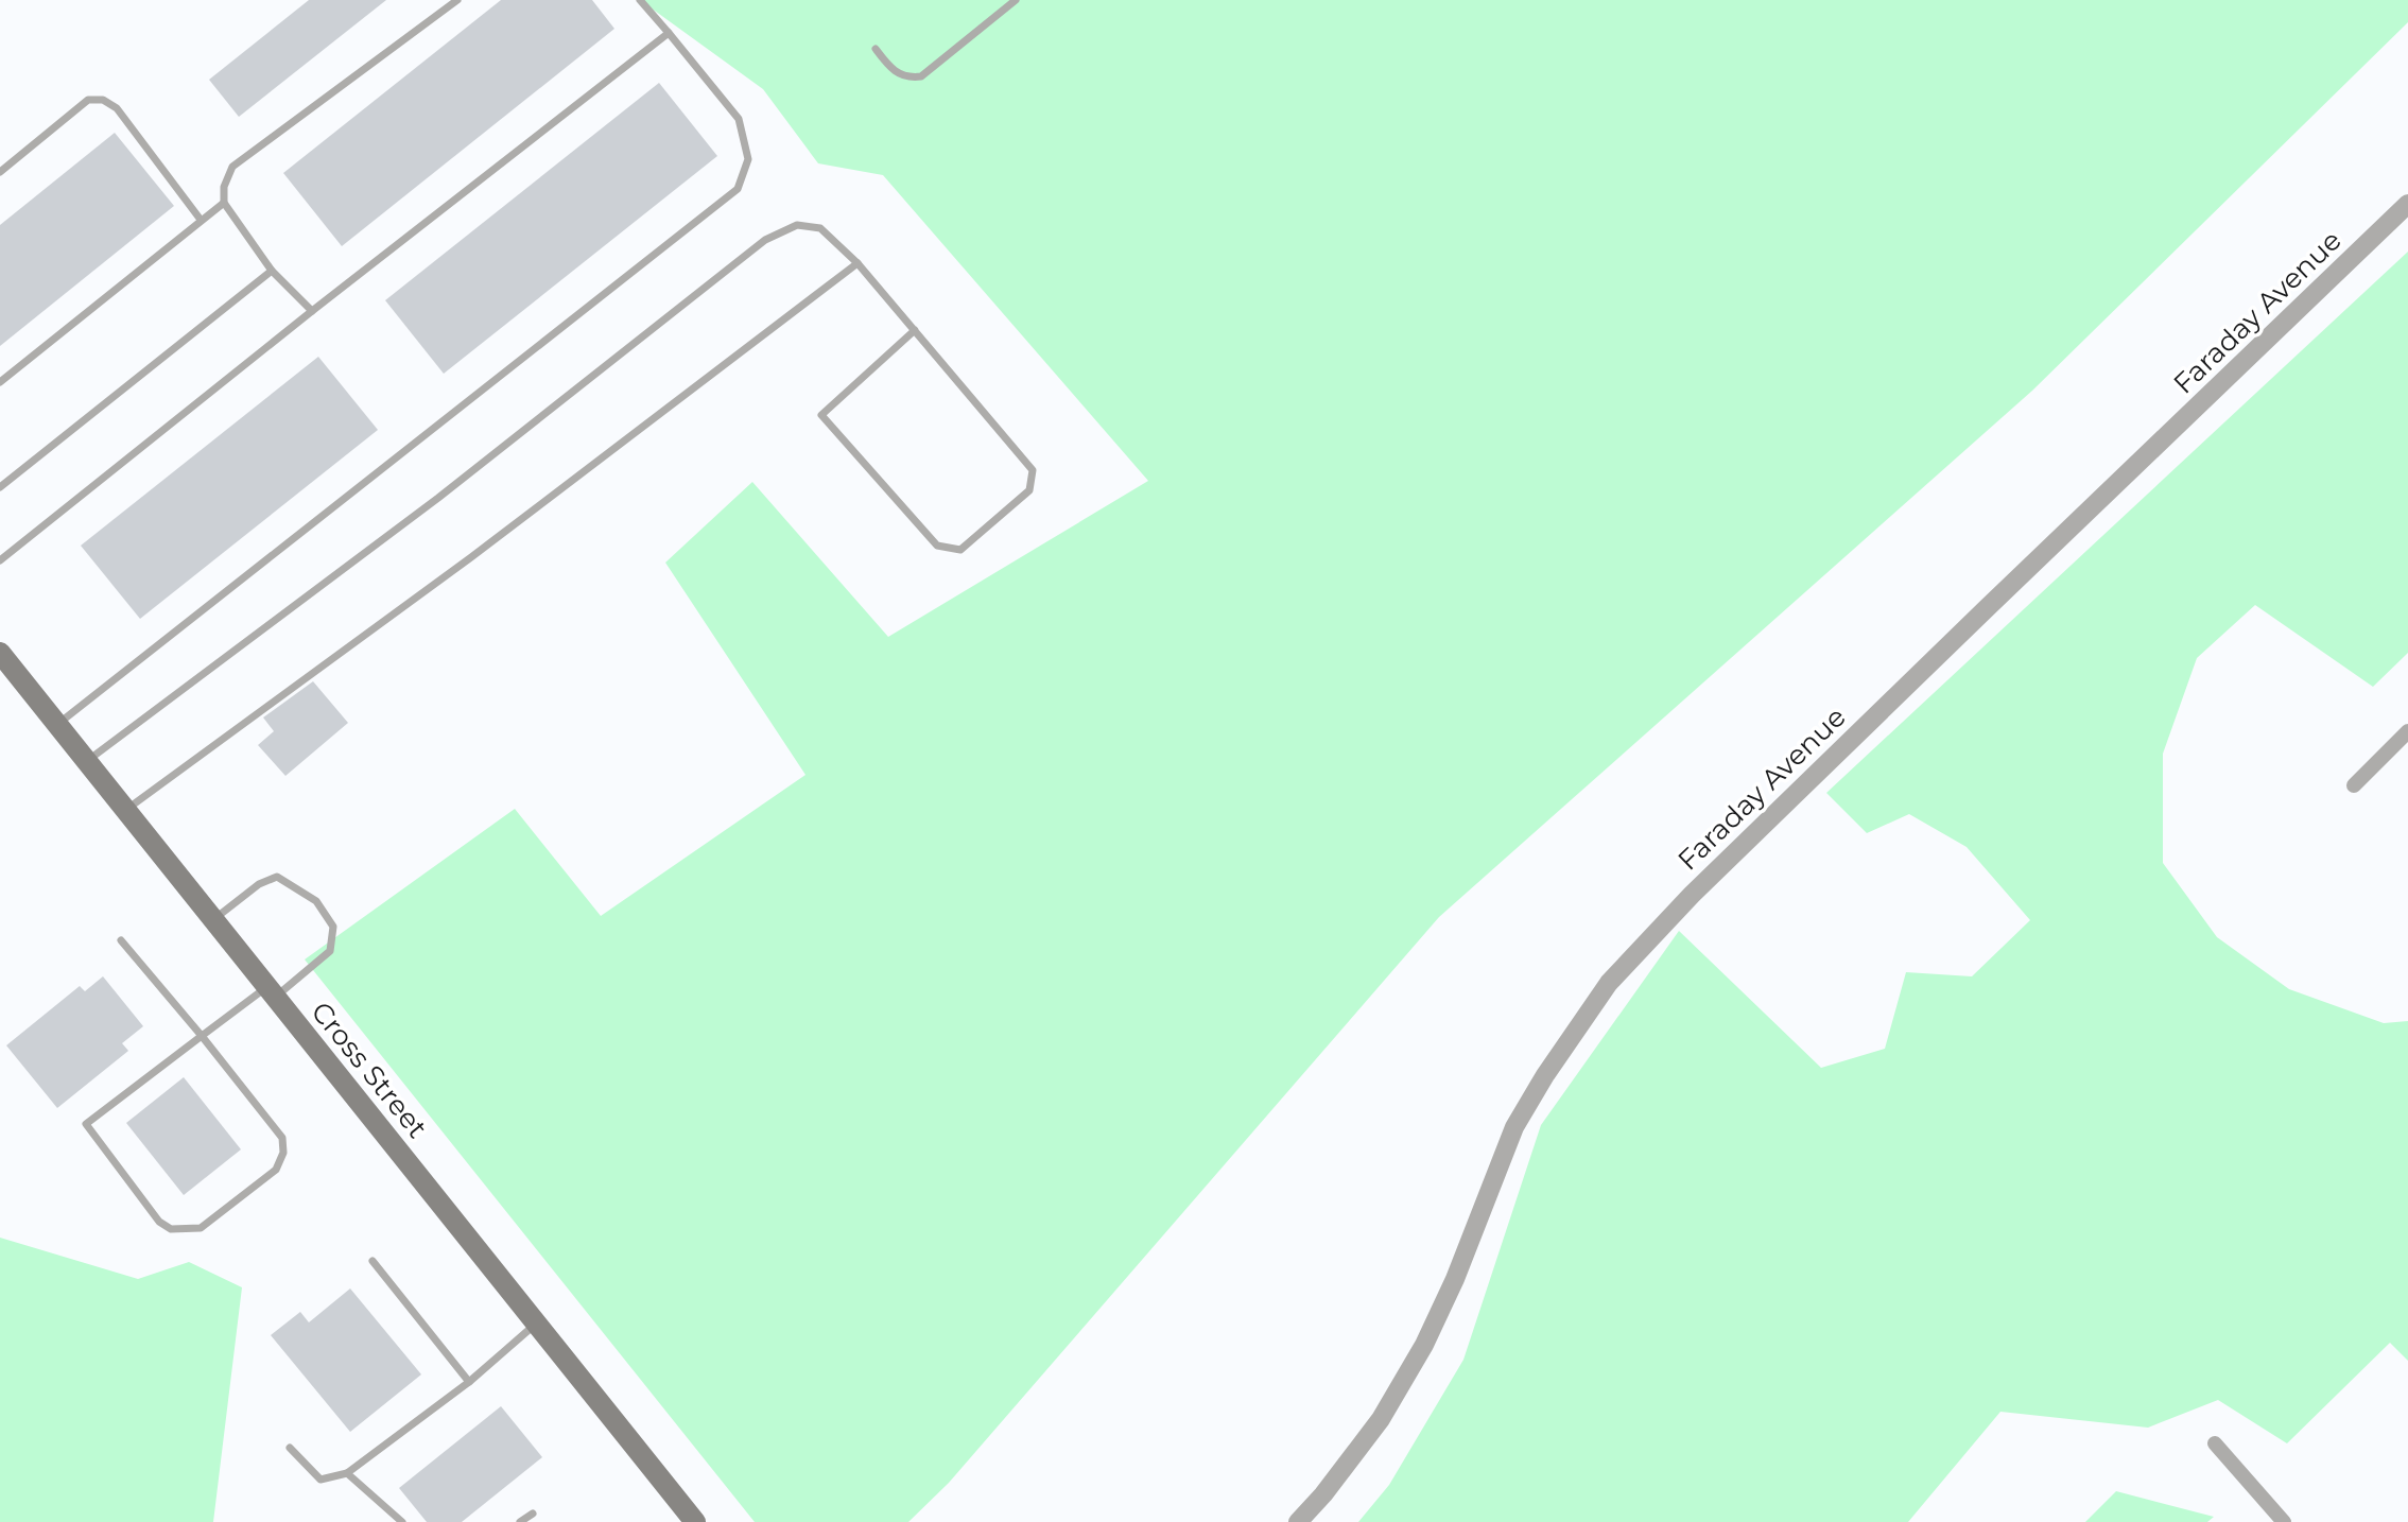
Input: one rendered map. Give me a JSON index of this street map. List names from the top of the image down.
{
  "streets": {
    "main road": ["Cross Street"],
    "street": ["Faraday Avenue"]
  }
}
